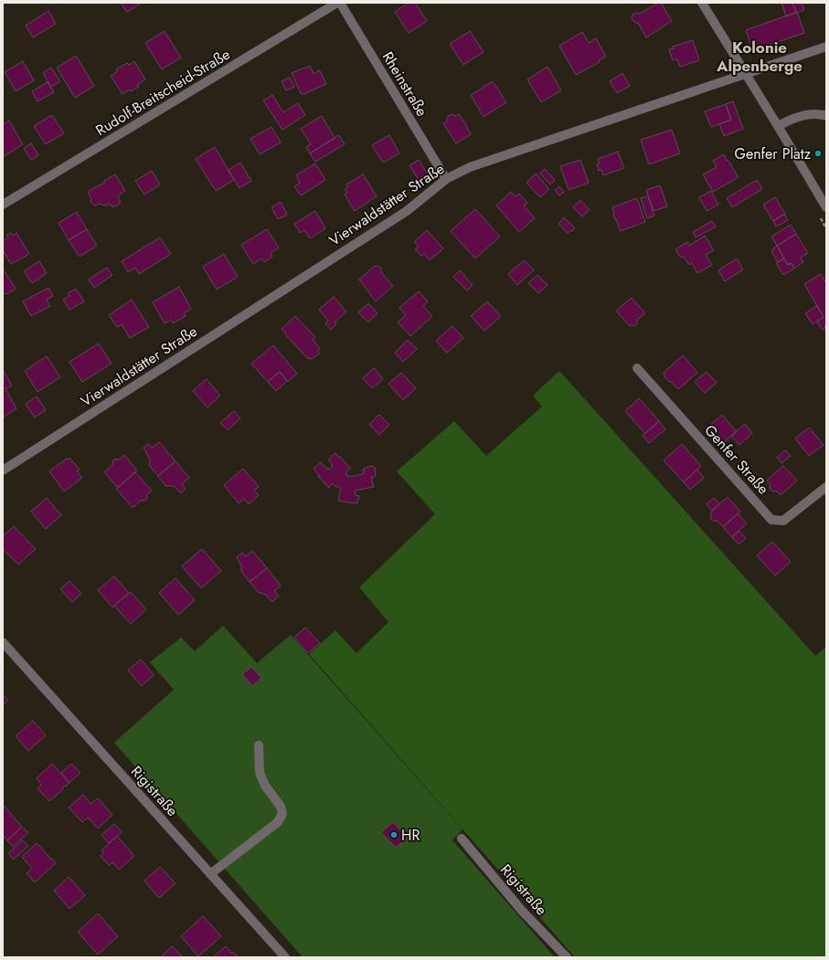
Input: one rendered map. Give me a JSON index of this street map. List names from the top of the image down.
{
  "streets": {
    "street": [
      "Rheinstraße",
      "Rudolf-Breitscheid-Straße",
      "Vierwaldstätter Straße",
      "Genfer Straße",
      "Rigistraße"
    ]
  },
  "crossings": [
    ["Rheinstraße", "Vierwaldstätter Straße"]
  ],
  "districts": ["Kolonie Alpenberge"],
  "places": ["Genfer Platz", "HR"]
}
